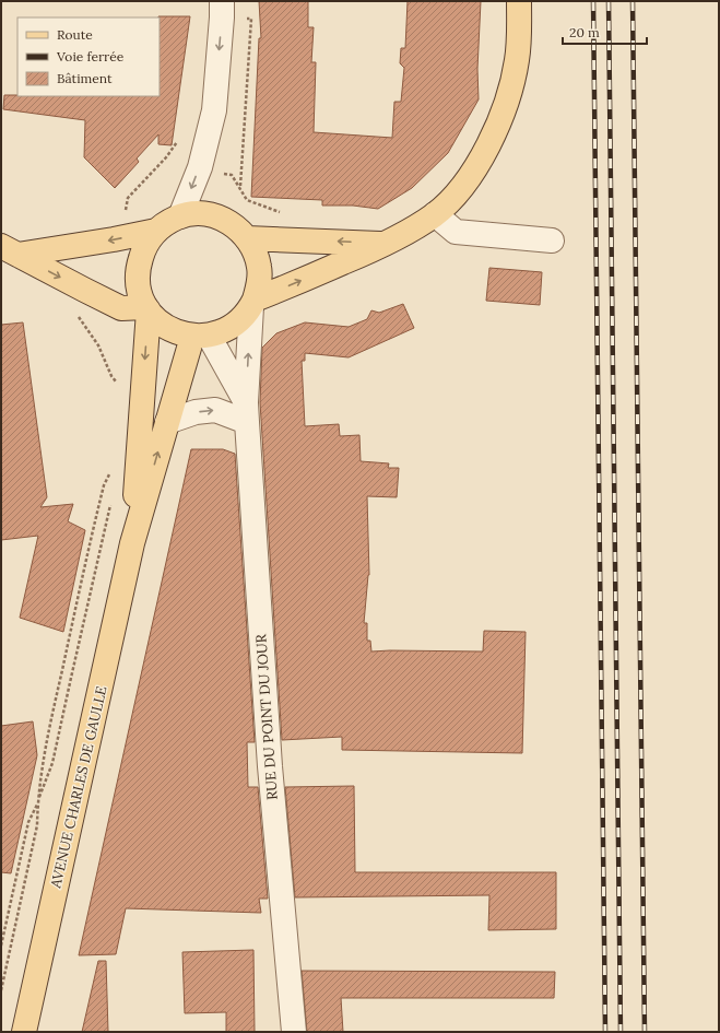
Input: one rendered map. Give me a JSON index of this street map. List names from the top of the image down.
{
  "streets": {
    "main road": ["AVENUE CHARLES DE GAULLE"],
    "street": ["RUE DU POINT DU JOUR"]
  },
  "legend": ["Route", "Voie ferrée", "Bâtiment"],
  "scale_bar": "20 m"
}
